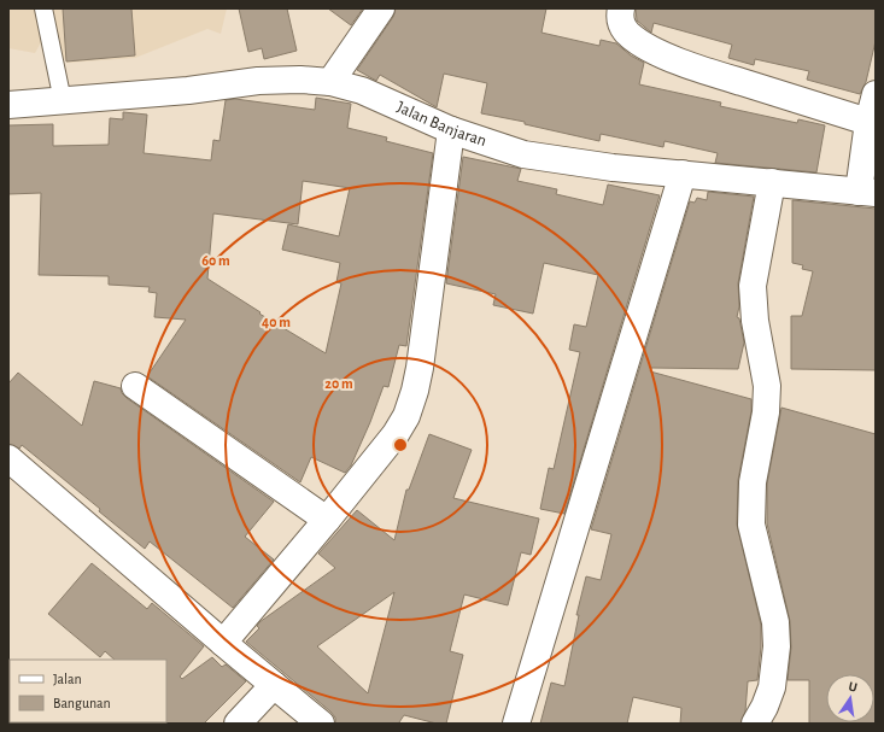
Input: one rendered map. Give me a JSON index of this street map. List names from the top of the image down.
{
  "streets": {
    "street": ["Jalan Banjaran"]
  },
  "legend": ["Jalan", "Bangunan"],
  "north": "top",
  "rings": ["60 m", "40 m", "20 m"]
}
